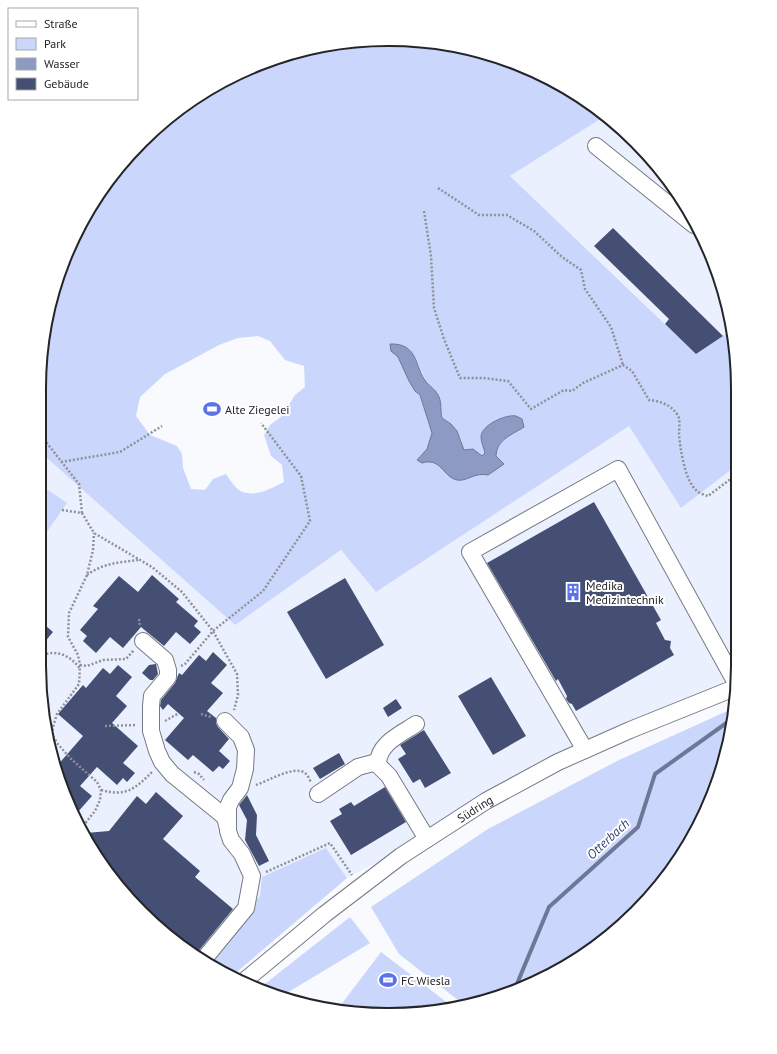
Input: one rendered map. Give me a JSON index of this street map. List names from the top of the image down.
{
  "streets": {
    "street": ["Südring"]
  },
  "water": ["Otterbach"],
  "places": {
    "sports": ["Alte Ziegelei", "FC Wiesla"],
    "building": ["Medika Medizintechnik"]
  },
  "legend": [
    "Straße",
    "Park",
    "Wasser",
    "Gebäude"
  ]
}
